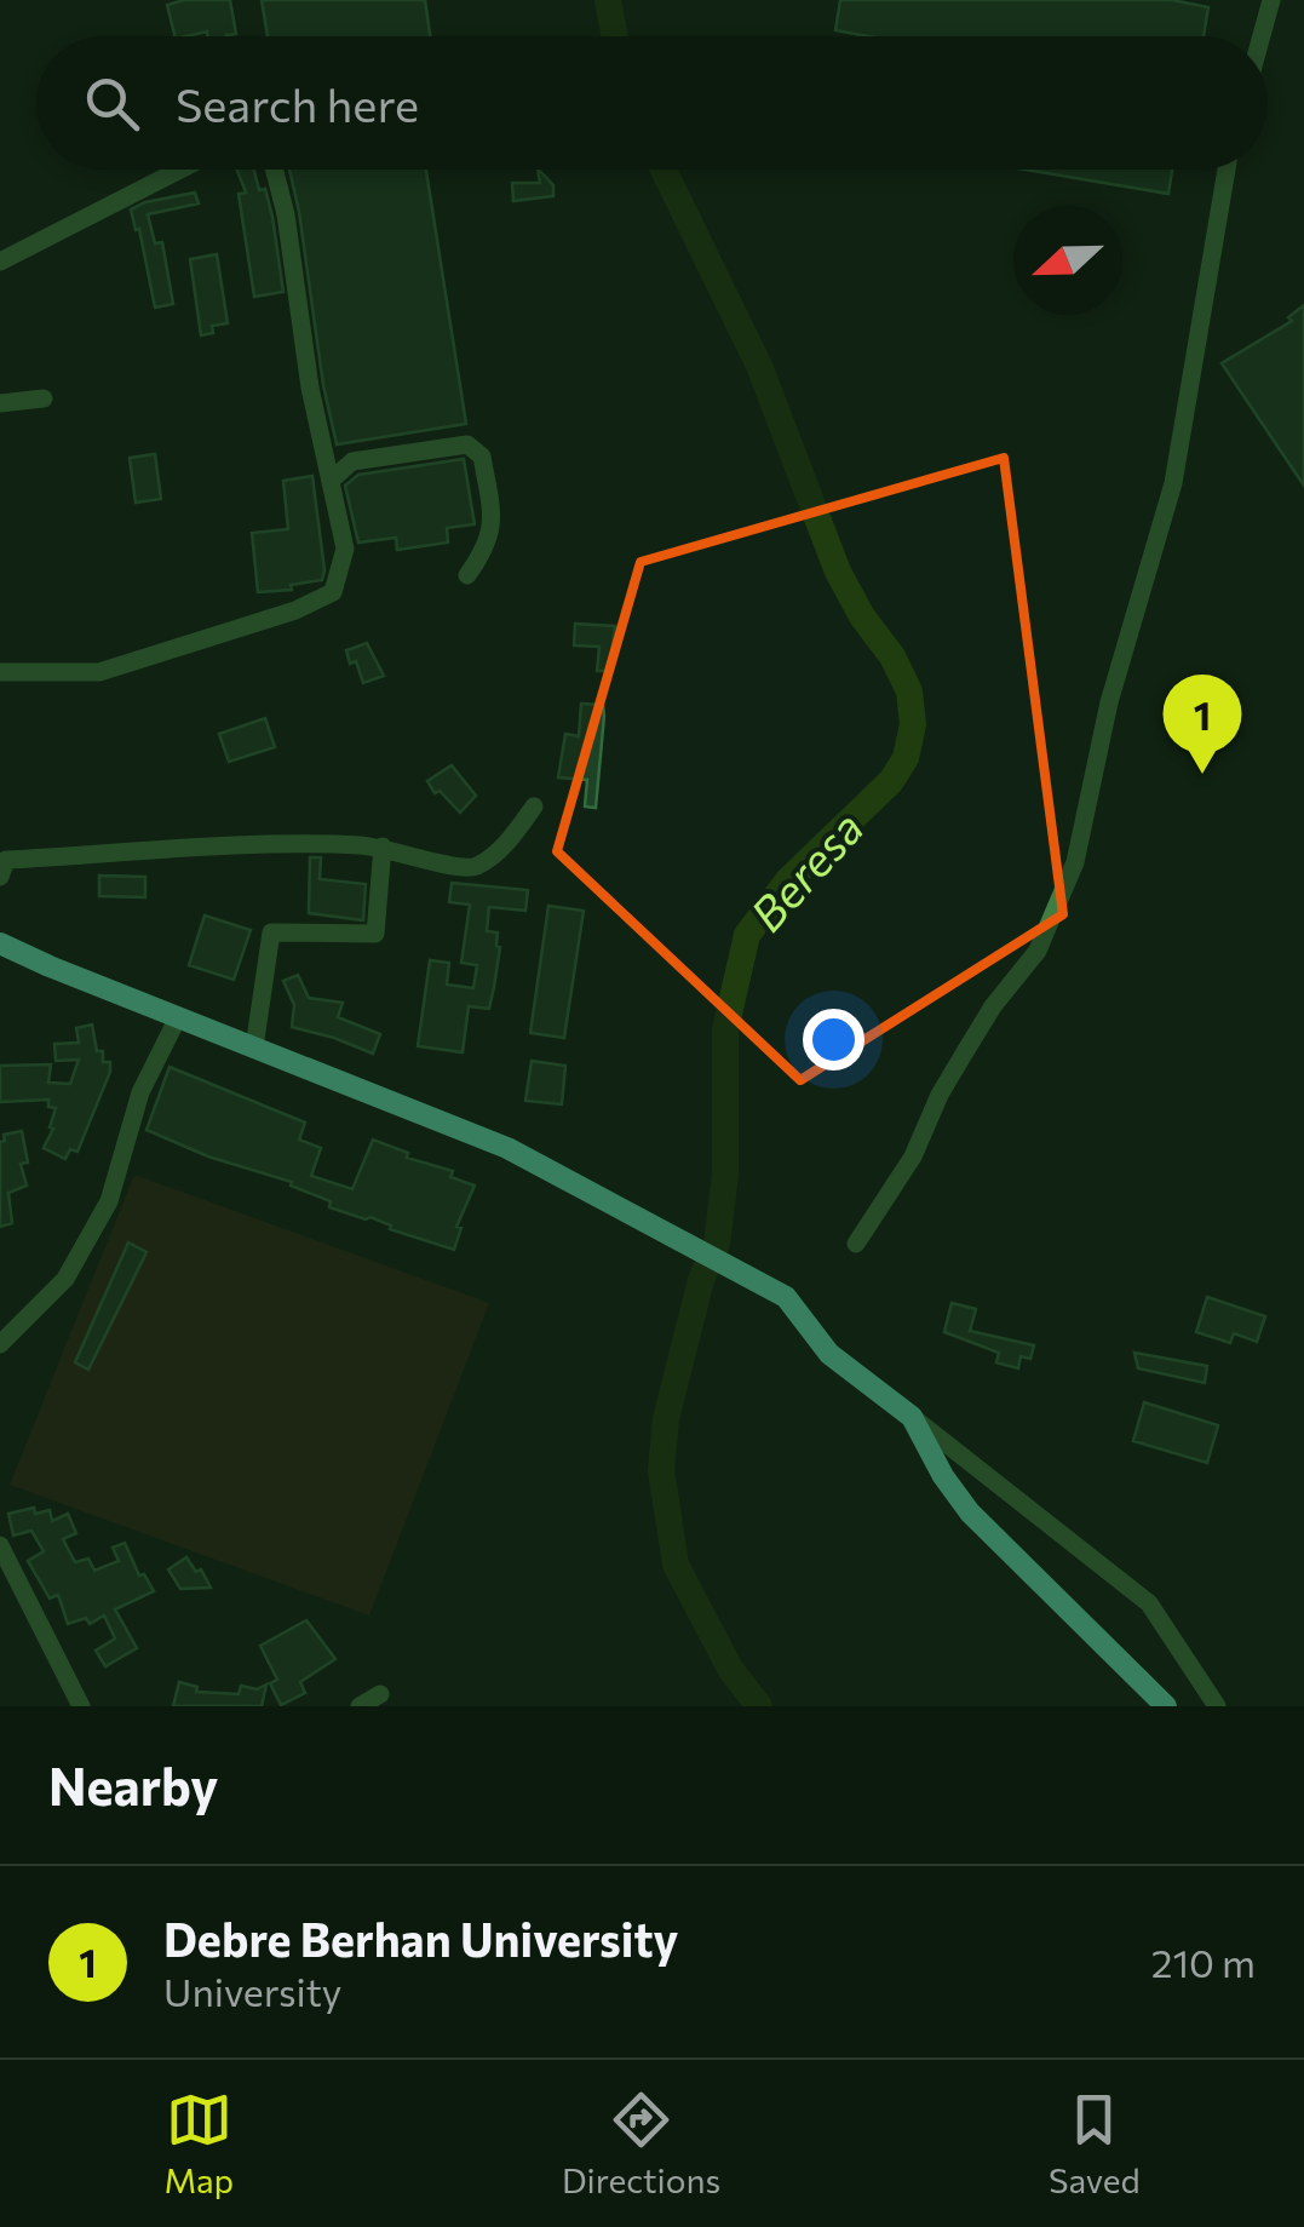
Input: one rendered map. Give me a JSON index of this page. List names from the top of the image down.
{
  "water": ["Beresa"],
  "north": "left",
  "page": {
    "search": "Search here",
    "pins": "1",
    "heading": "Nearby",
    "list": [
      {
        "mark": "1",
        "name": "Debre Berhan University",
        "note": "University",
        "value": "210 m"
      }
    ],
    "nav": ["Map", "Directions", "Saved"]
  }
}
